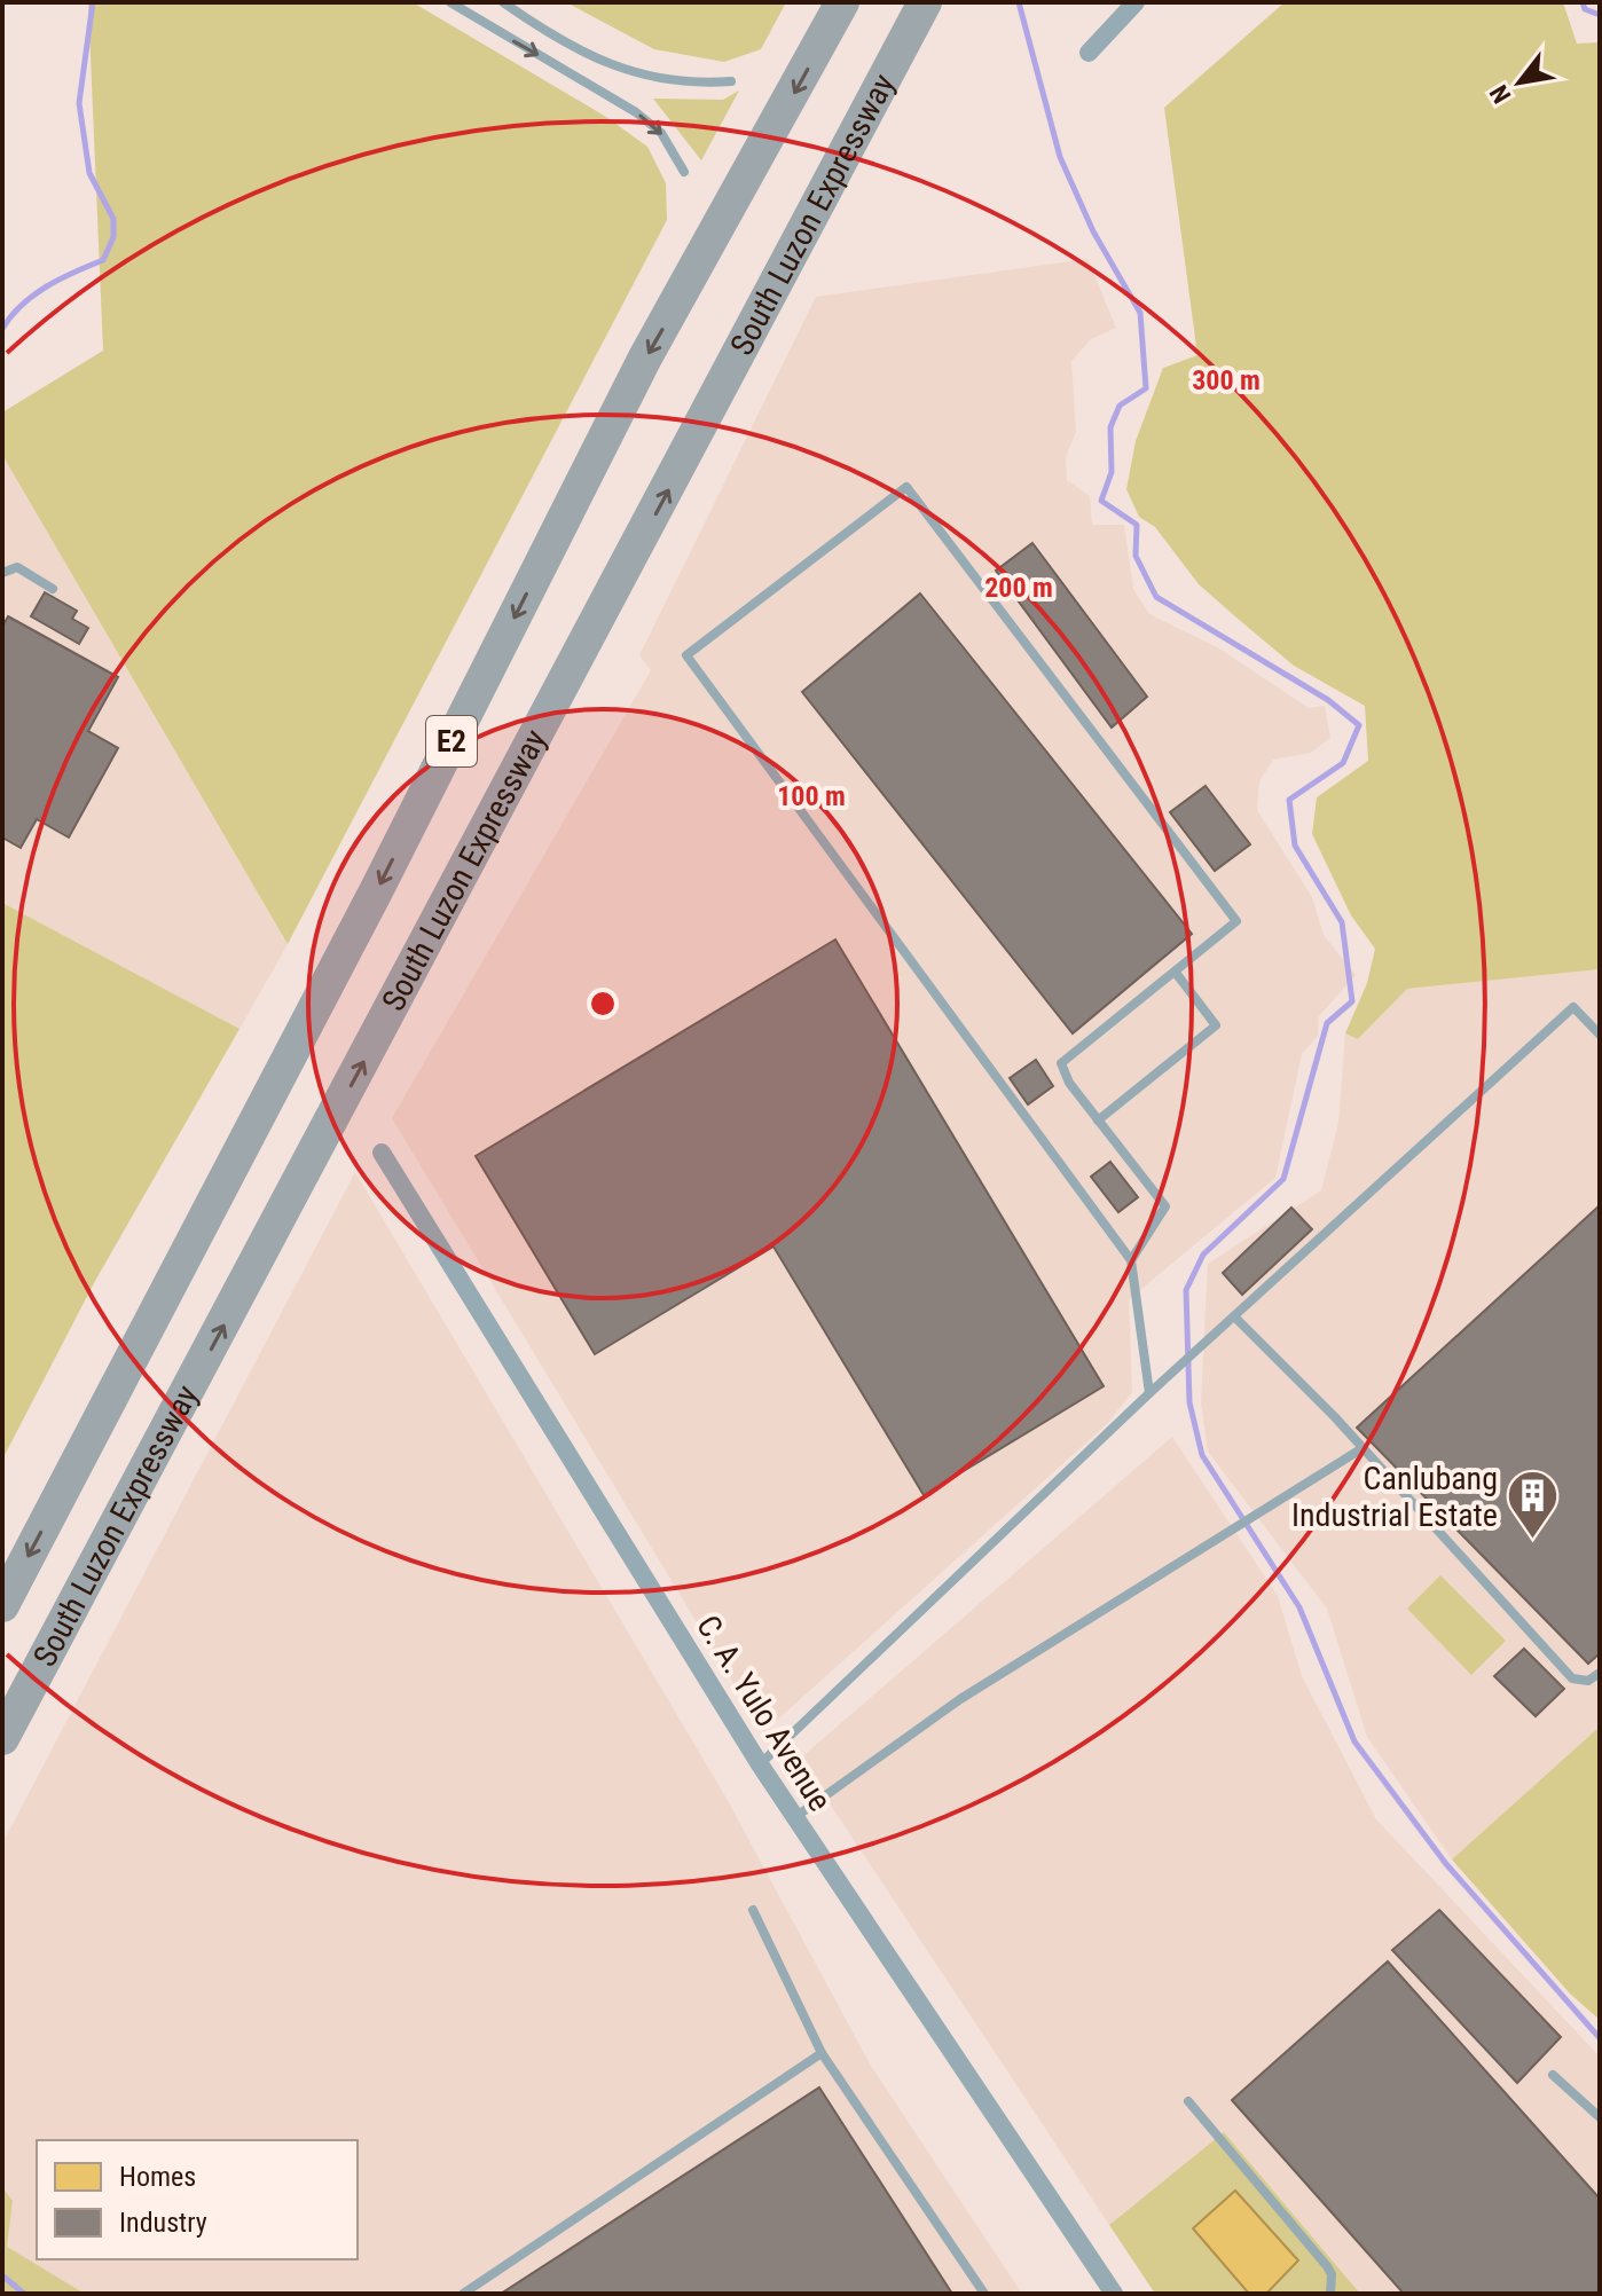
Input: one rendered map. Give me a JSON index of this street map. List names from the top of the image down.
{
  "streets": {
    "highway": ["South Luzon Expressway", "E2"],
    "street": ["C. A. Yulo Avenue"]
  },
  "places": {
    "building": ["Canlubang Industrial Estate"]
  },
  "legend": ["Homes", "Industry"],
  "north": "bottom left",
  "rings": ["300 m", "200 m", "100 m"]
}
